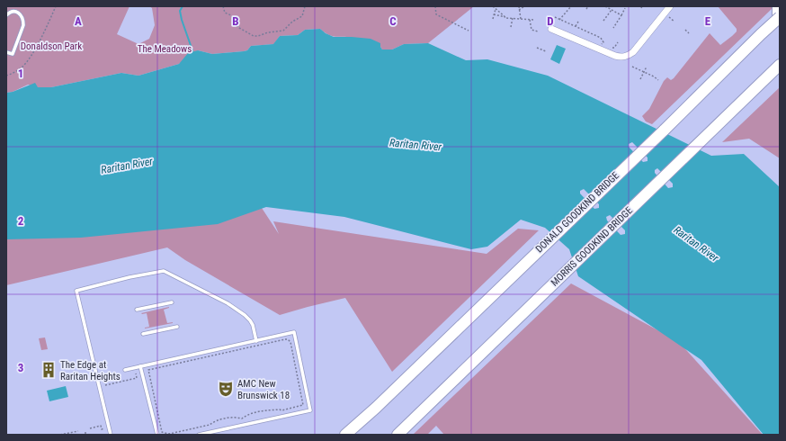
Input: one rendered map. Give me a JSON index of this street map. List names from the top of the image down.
{
  "streets": {
    "highway": ["DONALD GOODKIND BRIDGE", "MORRIS GOODKIND BRIDGE"]
  },
  "water": ["Raritan River"],
  "parks": ["Donaldson Park", "The Meadows"],
  "places": {
    "building": ["The Edge at Raritan Heights"],
    "theatre": ["AMC New Brunswick 18"]
  },
  "grid": {
    "columns": [
      "A",
      "B",
      "C",
      "D",
      "E"
    ],
    "rows": ["1", "2", "3"]
  }
}
